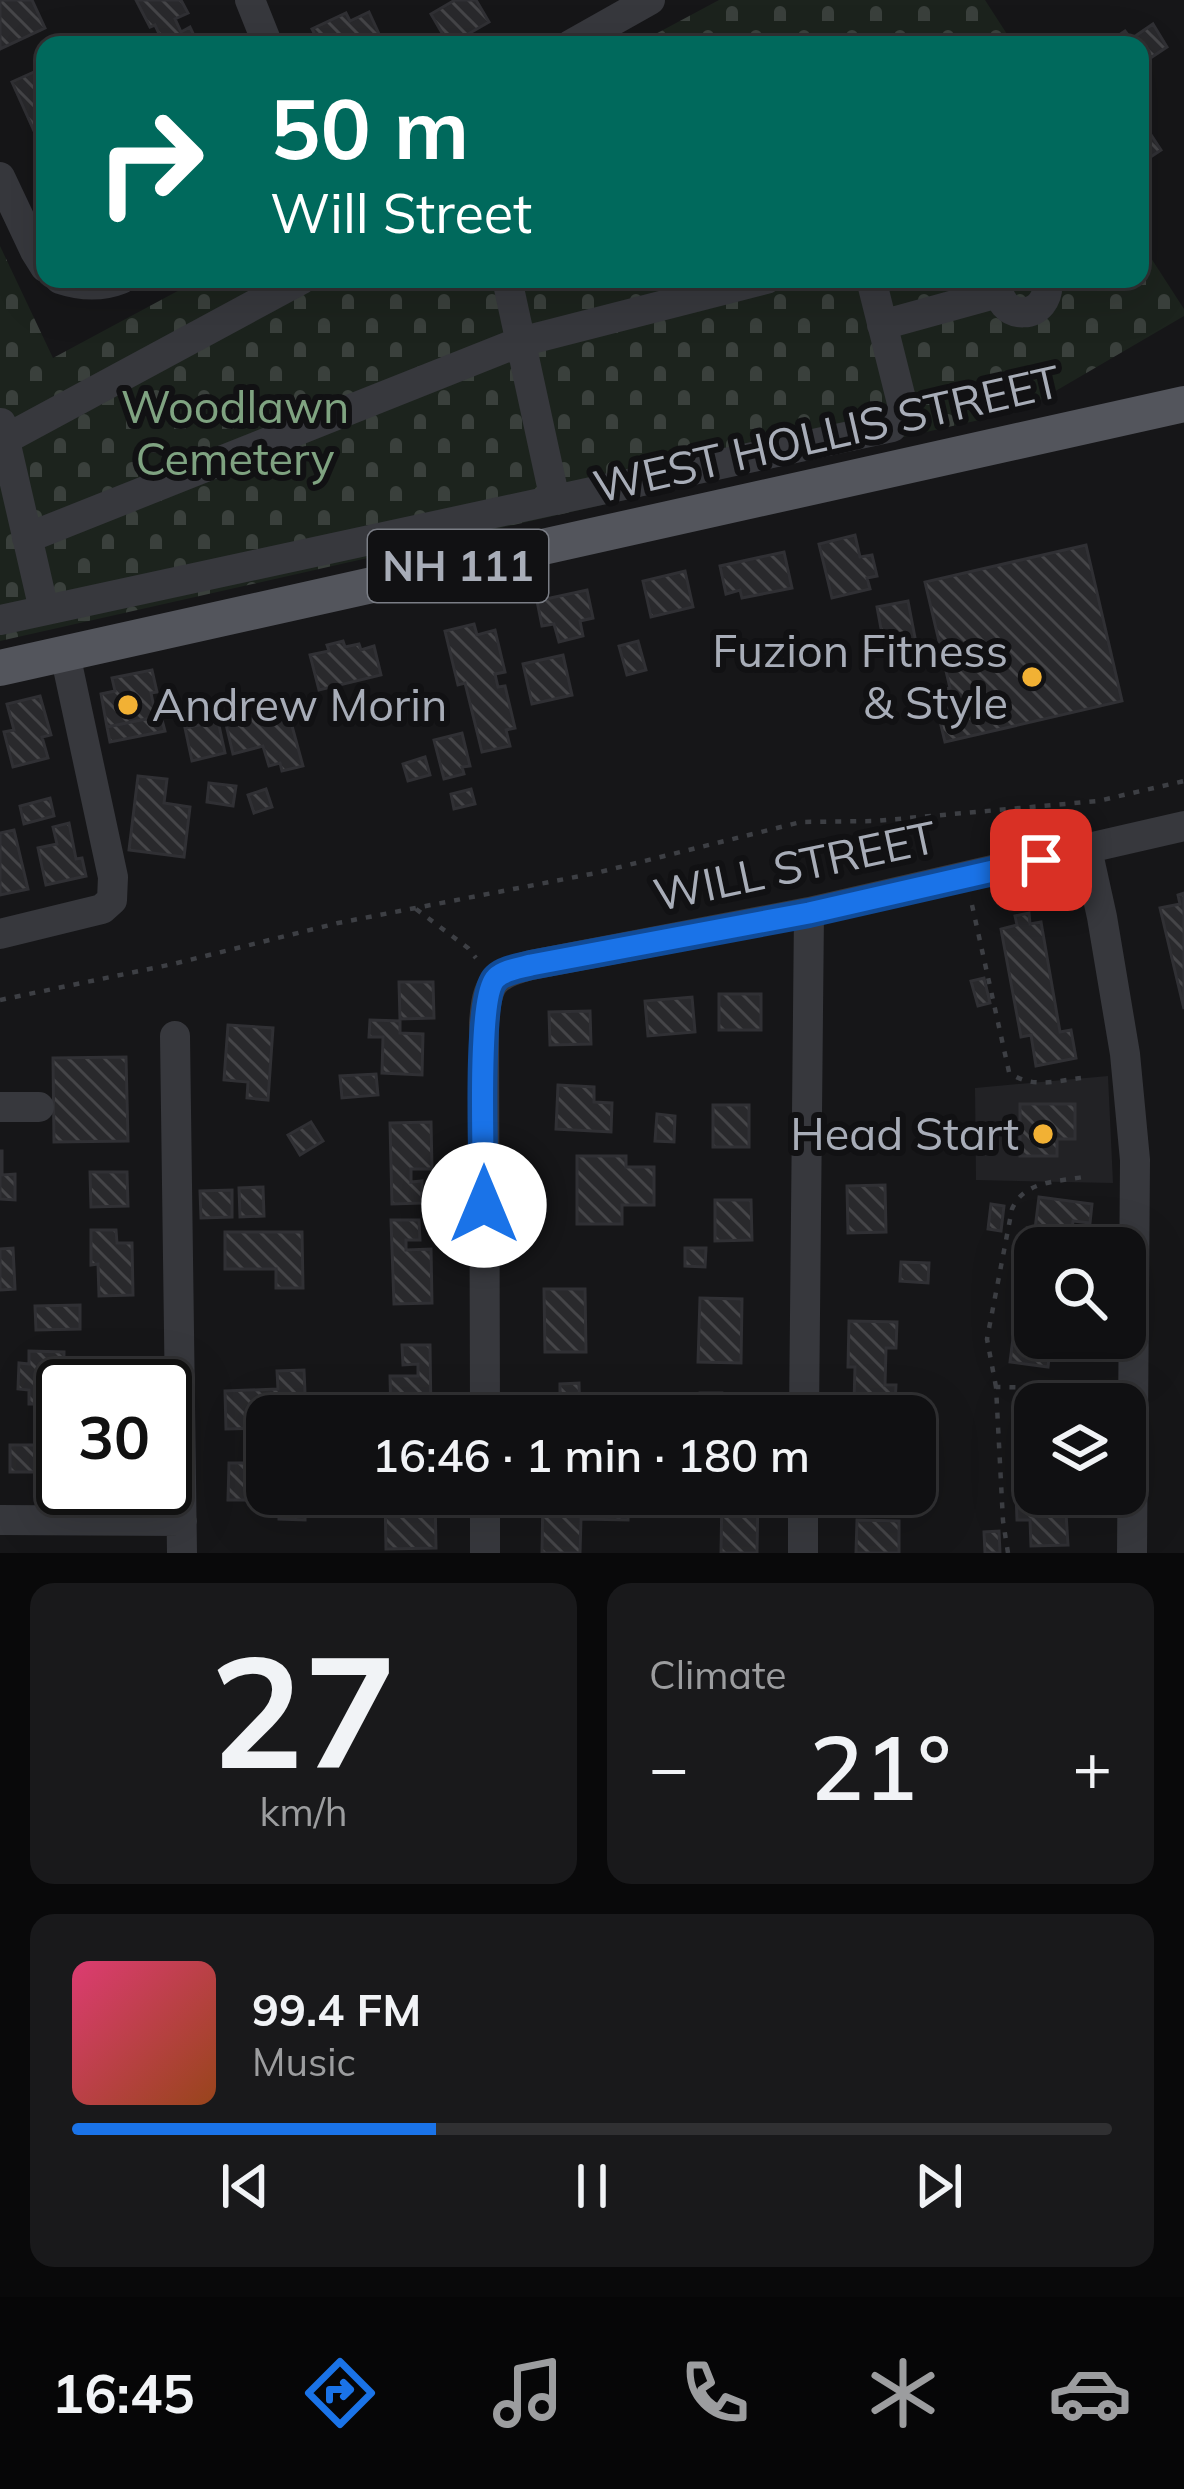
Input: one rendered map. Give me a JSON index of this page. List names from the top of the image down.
{
  "streets": {
    "main road": ["WEST HOLLIS STREET", "NH 111"],
    "street": ["WILL STREET"]
  },
  "parks": ["Woodlawn Cemetery"],
  "places": ["Fuzion Fitness & Style", "Andrew Morin", "Head Start"],
  "page": {
    "turn": ["50 m", "Will Street"],
    "limit": "30",
    "trip": "16:46 · 1 min · 180 m",
    "tile": [
      ["27", "km/h"],
      "Climate"
    ],
    "heat": ["−", "21°", "+"],
    "song": ["99.4 FM", "Music"],
    "tabs": "16:45"
  }
}
